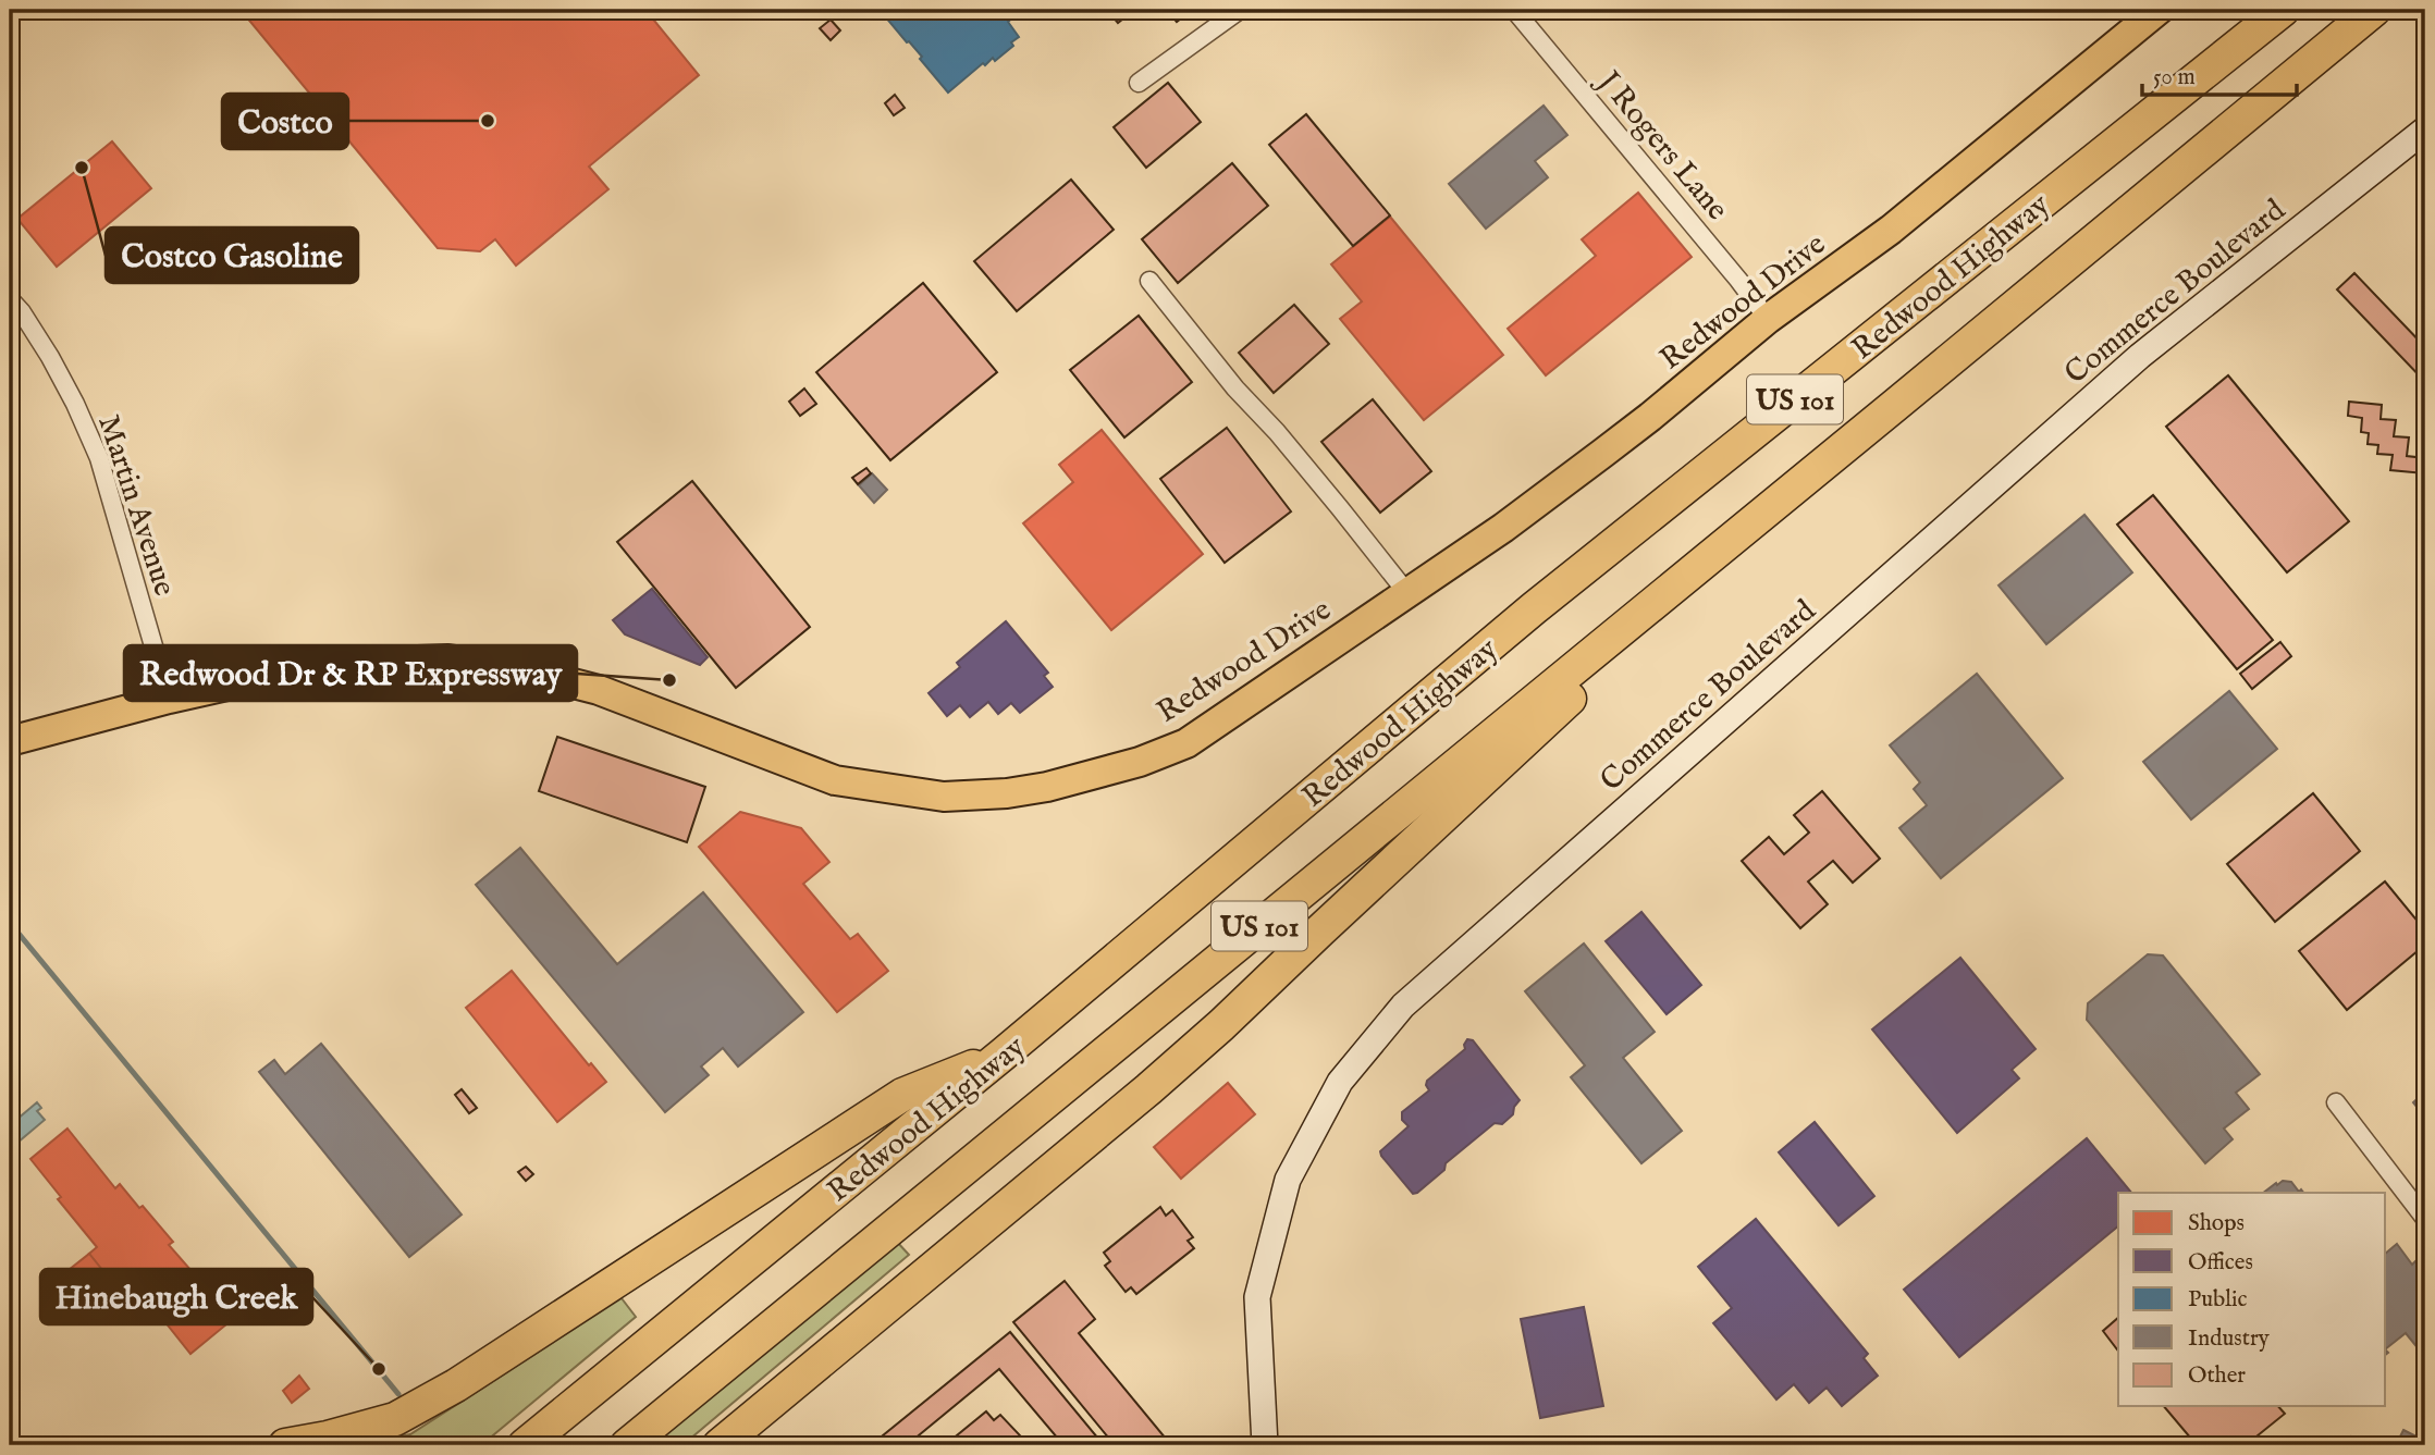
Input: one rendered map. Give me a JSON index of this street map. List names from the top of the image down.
{
  "streets": {
    "highway": ["Redwood Highway", "US 101"],
    "main road": ["Redwood Drive"],
    "street": ["J Rogers Lane", "Commerce Boulevard", "Martin Avenue"]
  },
  "crossings": [
    ["J Rogers Lane", "Redwood Drive"],
    ["Redwood Drive", "Martin Avenue"]
  ],
  "places": [
    "Costco",
    "Costco Gasoline",
    "Redwood Dr & RP Expressway",
    "Hinebaugh Creek"
  ],
  "legend": [
    "Shops",
    "Offices",
    "Public",
    "Industry",
    "Other"
  ],
  "scale_bar": "50 m"
}
